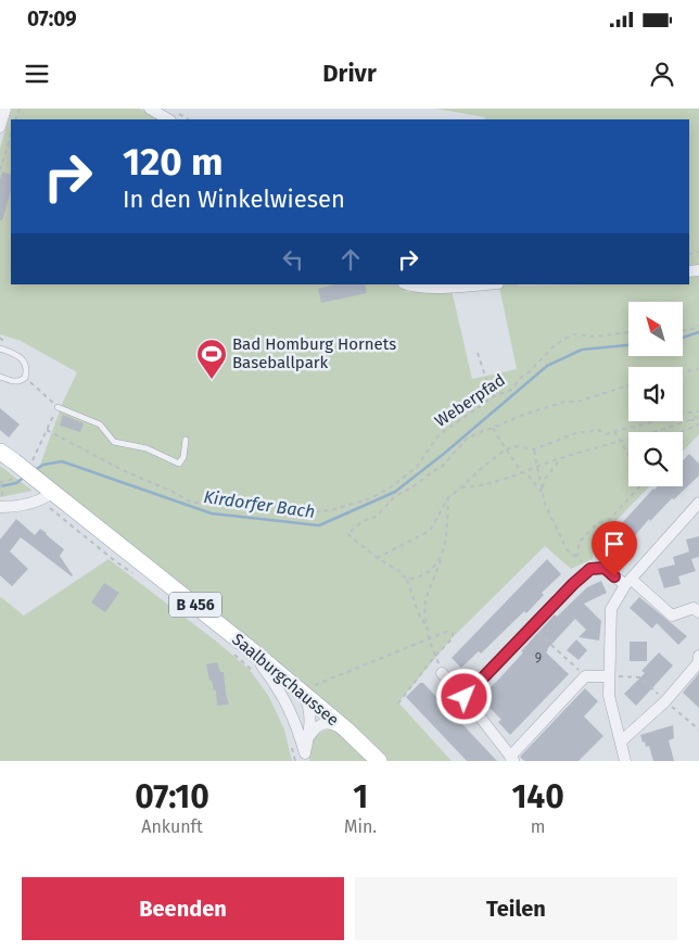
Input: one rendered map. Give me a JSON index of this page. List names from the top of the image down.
{
  "streets": {
    "main road": ["B 456", "Saalburgchaussee"],
    "path": ["Weberpfad"]
  },
  "water": ["Kirdorfer Bach"],
  "places": {
    "sports": ["Bad Homburg Hornets Baseballpark"]
  },
  "house_numbers": ["9"],
  "north": "top left",
  "page": {
    "status": "07:09",
    "header": "Drivr",
    "turn": ["120 m", "In den Winkelwiesen"],
    "eta": [
      "07:10",
      "Ankunft",
      "1",
      "Min.",
      "140",
      "m"
    ],
    "buttons": ["Beenden", "Teilen"]
  }
}
